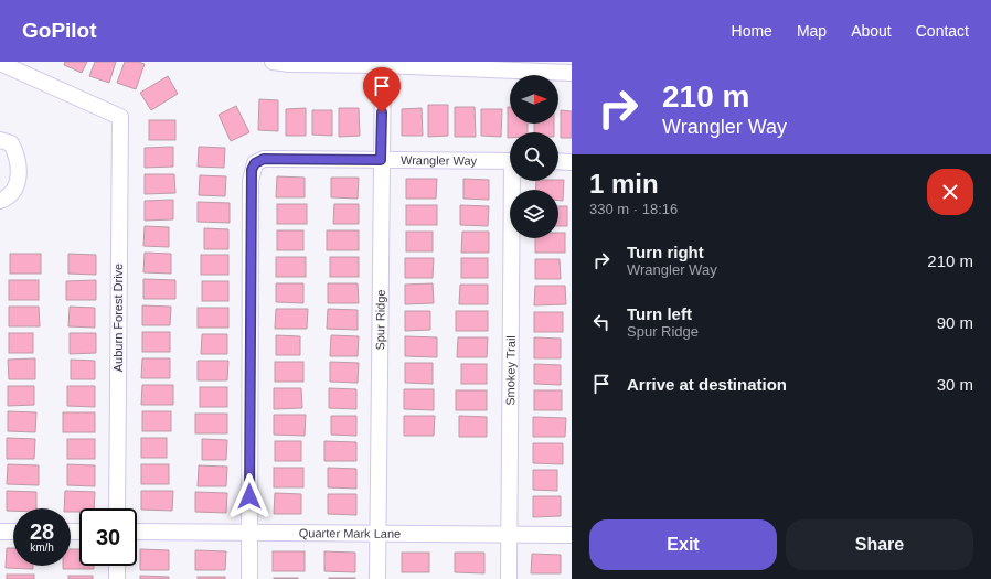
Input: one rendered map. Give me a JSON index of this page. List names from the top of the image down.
{
  "streets": {
    "street": [
      "Wrangler Way",
      "Auburn Forest Drive",
      "Spur Ridge",
      "Smokey Trail",
      "Quarter Mark Lane"
    ]
  },
  "crossings": [
    ["Wrangler Way", "Spur Ridge"],
    ["Wrangler Way", "Quarter Mark Lane"],
    ["Spur Ridge", "Quarter Mark Lane"],
    ["Smokey Trail", "Quarter Mark Lane"]
  ],
  "north": "right",
  "page": {
    "header": "GoPilot",
    "nav": [
      "Home",
      "Map",
      "About",
      "Contact"
    ],
    "turn": ["210 m", "Wrangler Way"],
    "heading": ["1 min", "330 m · 18:16"],
    "list": [
      {
        "name": "Turn right",
        "note": "Wrangler Way",
        "value": "210 m"
      },
      {
        "name": "Turn left",
        "note": "Spur Ridge",
        "value": "90 m"
      },
      {
        "name": "Arrive at destination",
        "value": "30 m"
      }
    ],
    "speed": "28 km/h",
    "limit": "30",
    "buttons": ["Exit", "Share"]
  }
}
